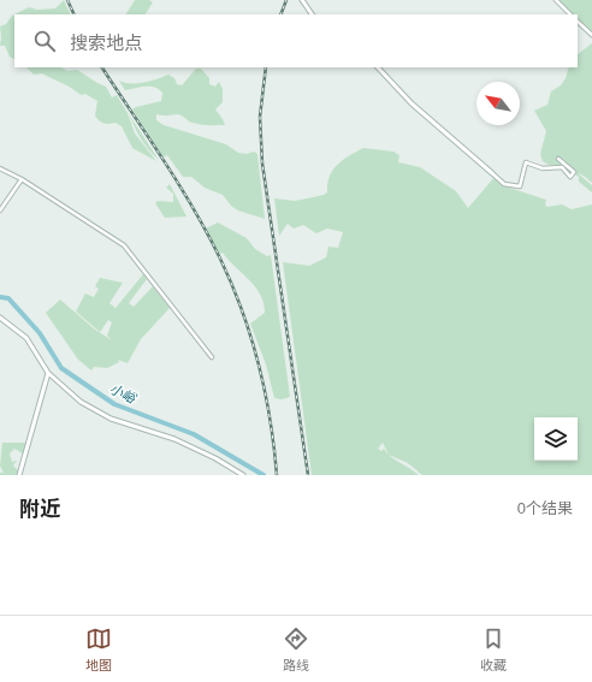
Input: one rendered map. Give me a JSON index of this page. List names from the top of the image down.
{
  "water": ["小峪"],
  "north": "top left",
  "page": {
    "search": "搜索地点",
    "heading": ["附近", "0个结果"],
    "nav": ["地图", "路线", "收藏"]
  }
}
